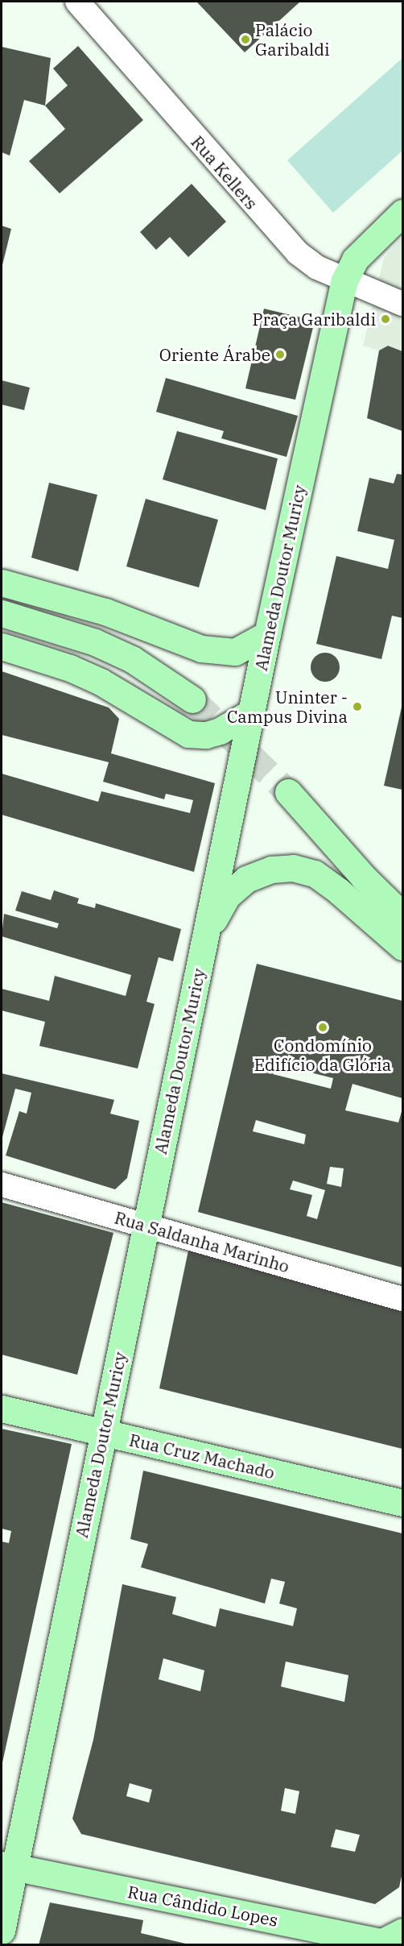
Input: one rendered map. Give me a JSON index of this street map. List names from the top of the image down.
{
  "streets": {
    "street": [
      "Rua Kellers",
      "Alameda Doutor Muricy",
      "Rua Saldanha Marinho",
      "Rua Cruz Machado",
      "Rua Cândido Lopes"
    ]
  },
  "crossings": [
    ["Rua Kellers", "Alameda Doutor Muricy"],
    ["Alameda Doutor Muricy", "Rua Saldanha Marinho"],
    ["Alameda Doutor Muricy", "Rua Cruz Machado"],
    ["Alameda Doutor Muricy", "Rua Cândido Lopes"]
  ],
  "places": [
    "Palácio Garibaldi",
    "Praça Garibaldi",
    "Oriente Árabe",
    "Uninter - Campus Divina",
    "Condomínio Edifício da Glória"
  ]
}
